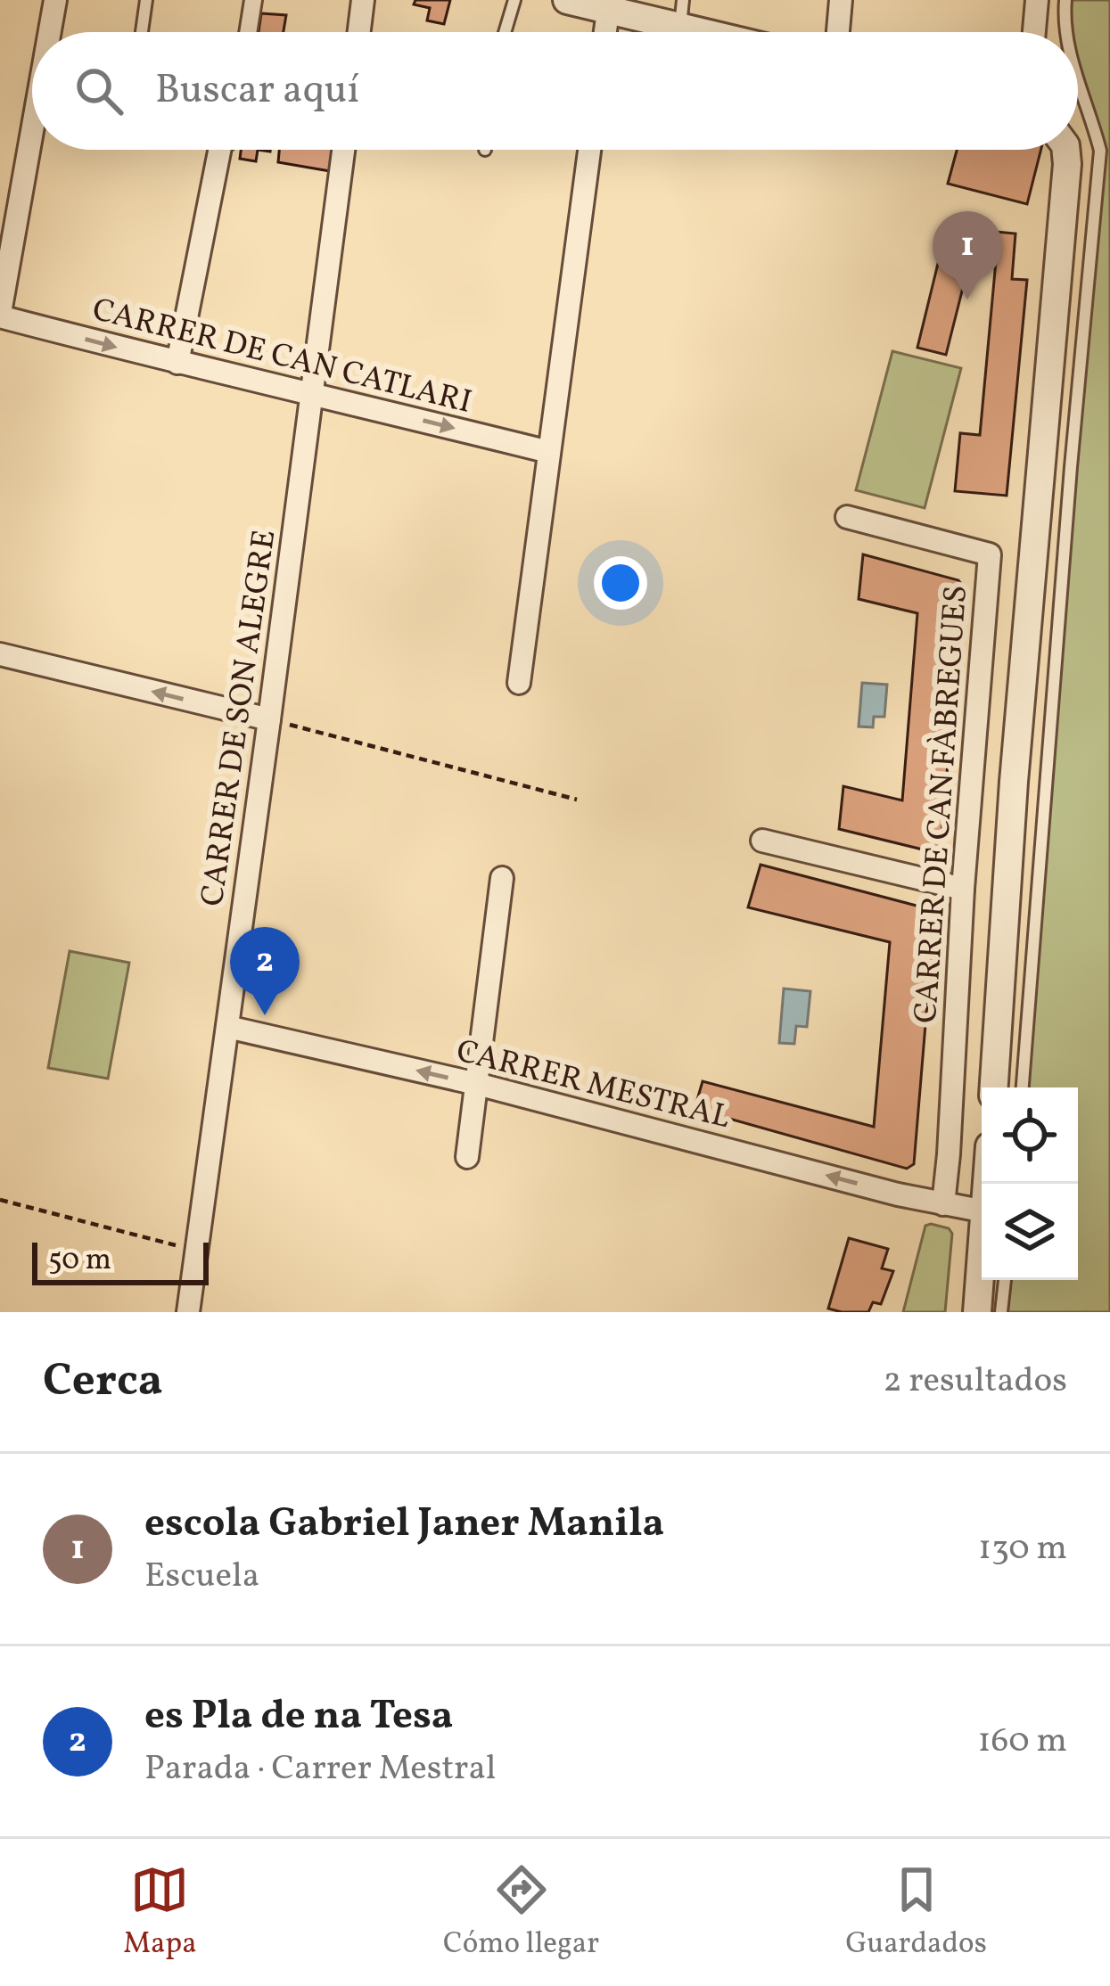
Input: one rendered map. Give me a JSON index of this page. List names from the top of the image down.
{
  "streets": {
    "street": [
      "CARRER DE CAN CATLARI",
      "CARRER DE SON ALEGRE",
      "CARRER DE CAN FÀBREGUES",
      "CARRER MESTRAL"
    ]
  },
  "crossings": [
    ["CARRER DE CAN CATLARI", "CARRER DE SON ALEGRE"],
    ["CARRER DE SON ALEGRE", "CARRER MESTRAL"],
    ["CARRER DE CAN FÀBREGUES", "CARRER MESTRAL"]
  ],
  "one_way": ["CARRER DE CAN CATLARI", "CARRER MESTRAL"],
  "scale_bar": "50 m",
  "page": {
    "search": "Buscar aquí",
    "pins": ["1", "2"],
    "scale": "50 m",
    "heading": ["Cerca", "2 resultados"],
    "list": [
      {
        "mark": "1",
        "name": "escola Gabriel Janer Manila",
        "note": "Escuela",
        "value": "130 m"
      },
      {
        "mark": "2",
        "name": "es Pla de na Tesa",
        "note": "Parada · Carrer Mestral",
        "value": "160 m"
      }
    ],
    "nav": ["Mapa", "Cómo llegar", "Guardados"]
  }
}
